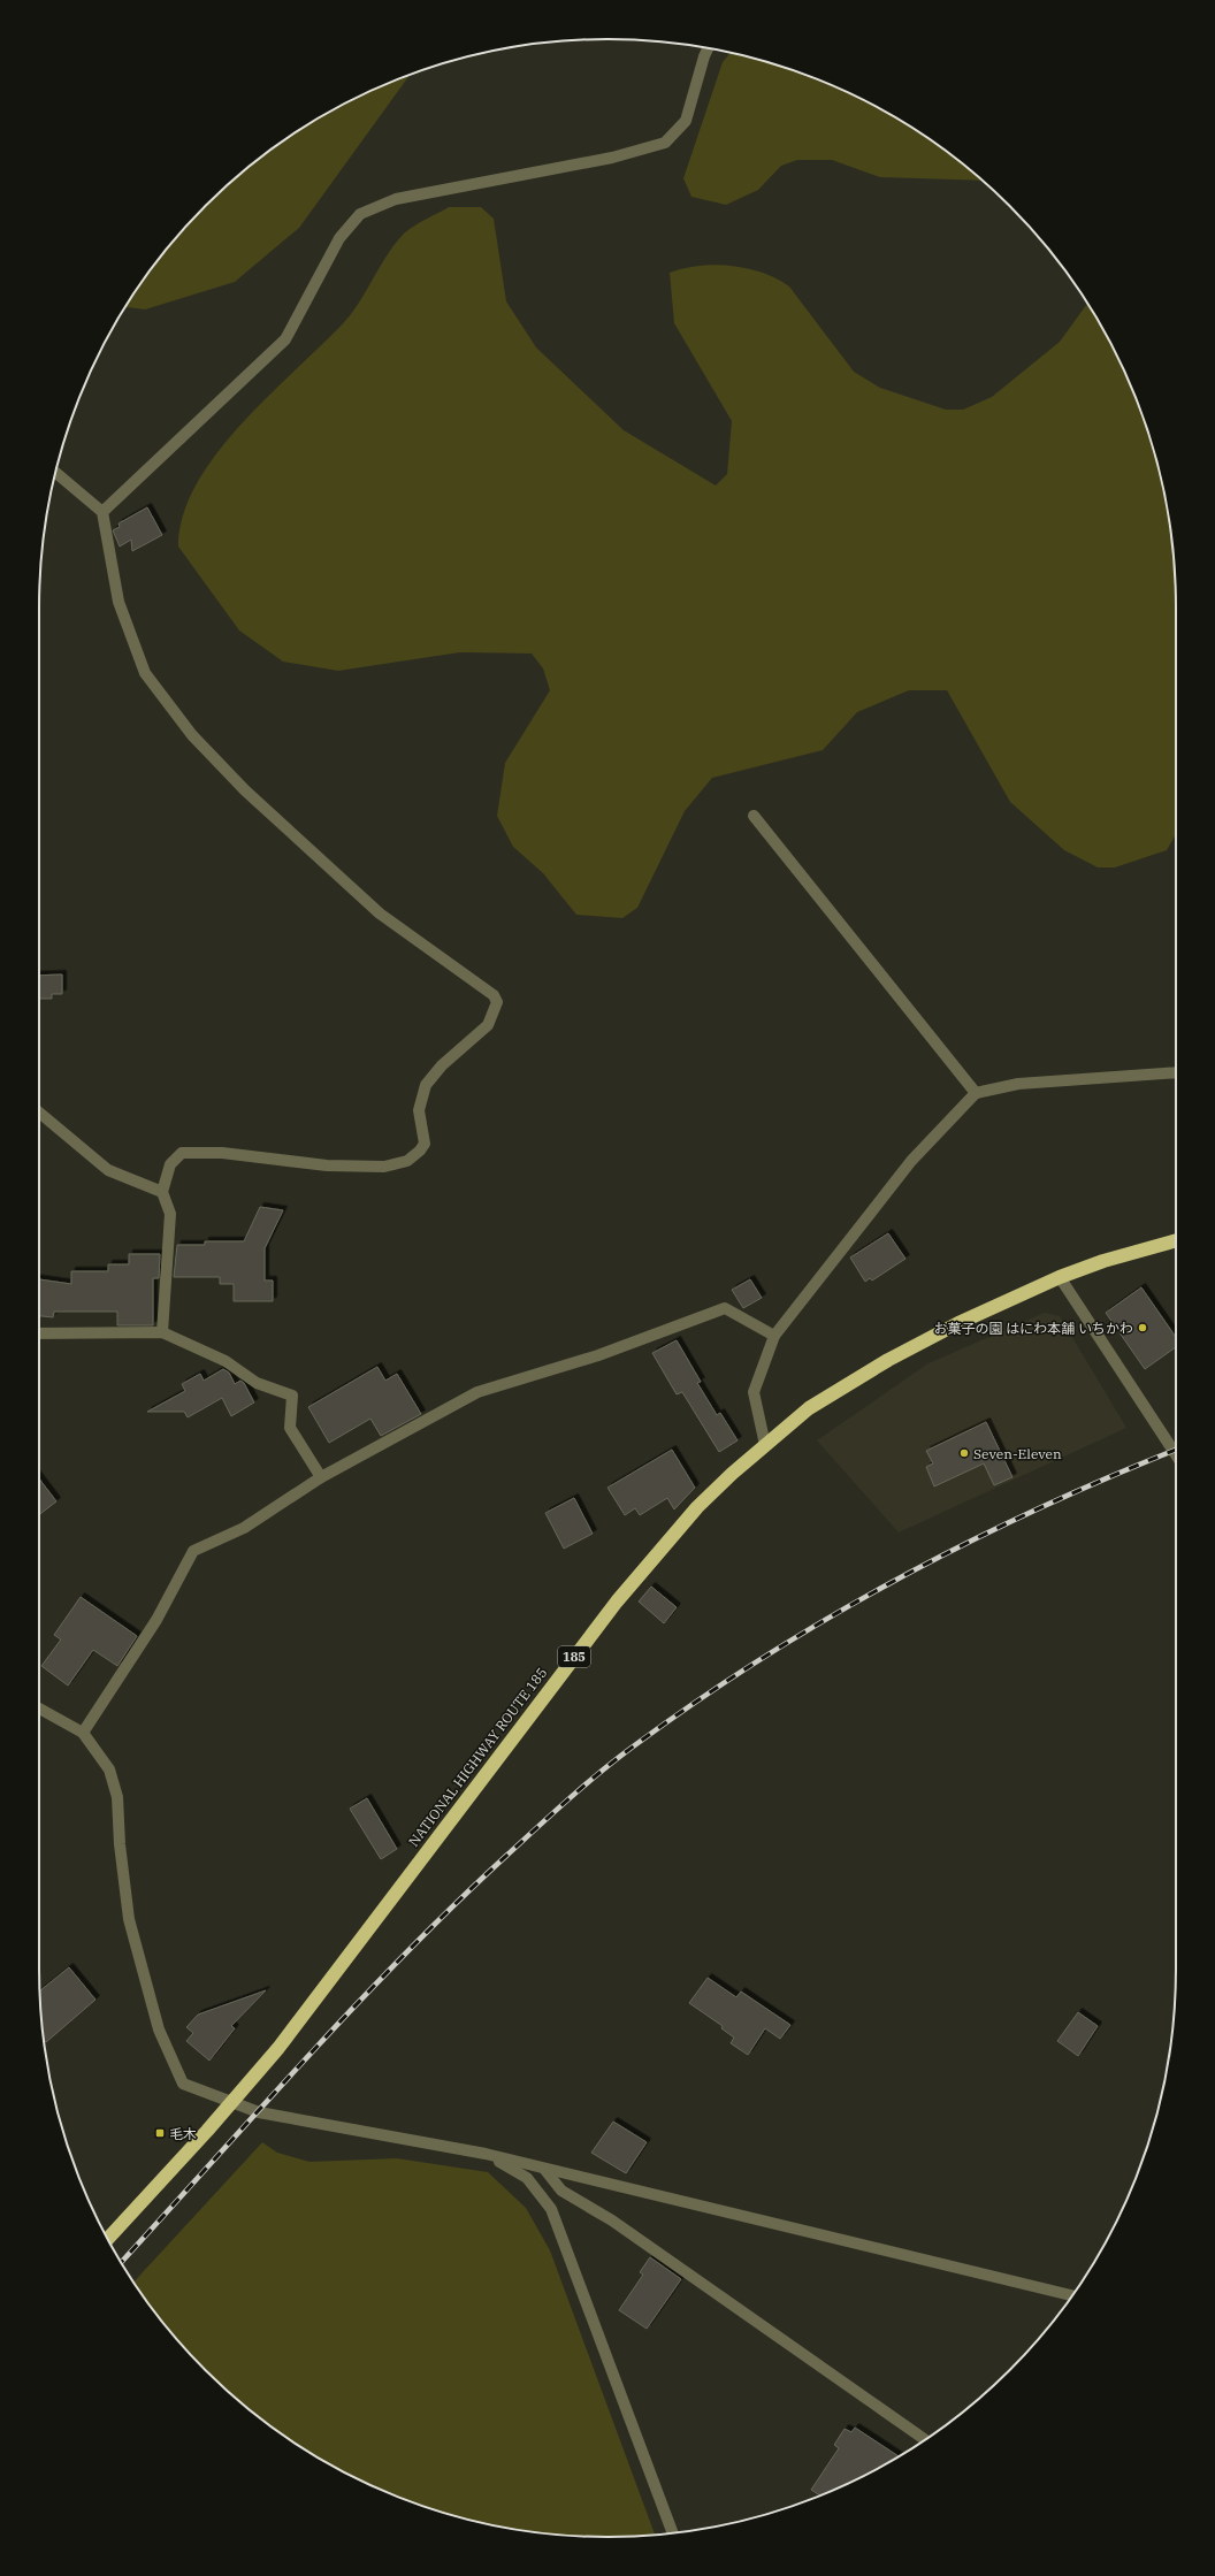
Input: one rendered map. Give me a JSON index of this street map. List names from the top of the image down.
{
  "streets": {
    "highway": ["185", "NATIONAL HIGHWAY ROUTE 185"]
  },
  "places": {
    "other": ["お菓子の園 はにわ本舗 いちかわ", "Seven-Eleven"],
    "transit": ["毛木"]
  }
}
